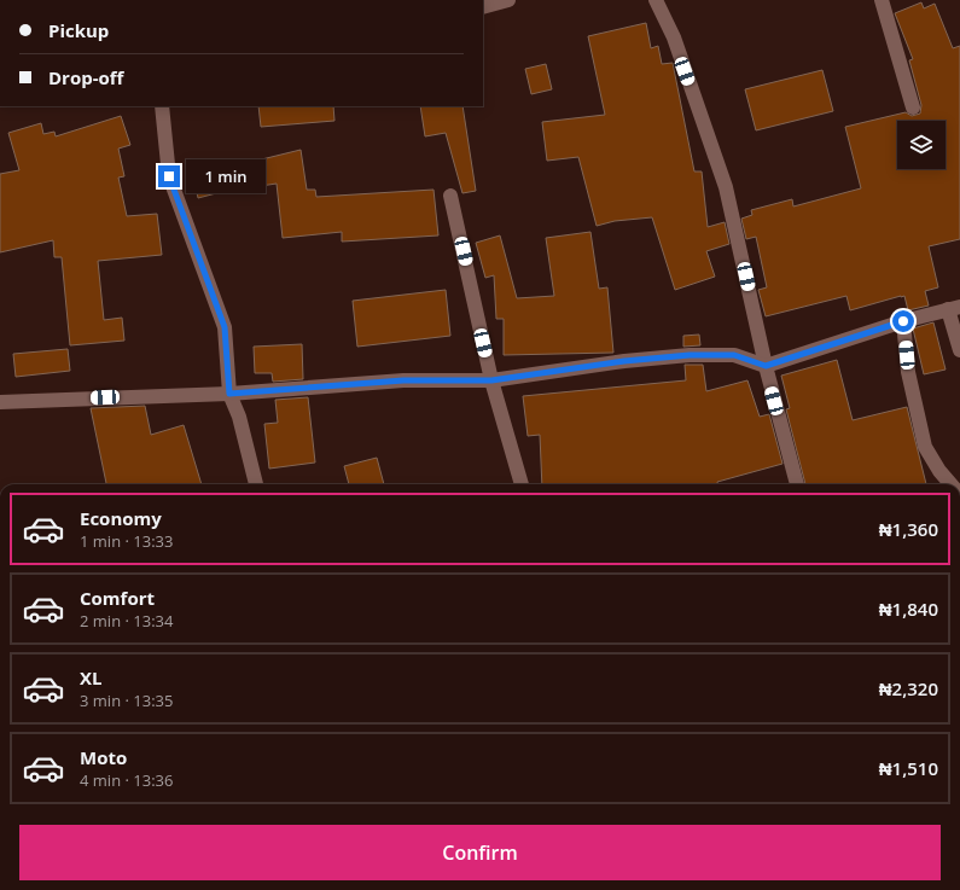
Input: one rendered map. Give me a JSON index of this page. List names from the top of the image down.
{
  "page": {
    "banner": ["Pickup", "Drop-off"],
    "bubble": "1 min",
    "list": [
      {
        "name": "Economy",
        "note": "1 min · 13:33",
        "value": "₦1,360"
      },
      {
        "name": "Comfort",
        "note": "2 min · 13:34",
        "value": "₦1,840"
      },
      {
        "name": "XL",
        "note": "3 min · 13:35",
        "value": "₦2,320"
      },
      {
        "name": "Moto",
        "note": "4 min · 13:36",
        "value": "₦1,510"
      }
    ],
    "buttons": "Confirm"
  }
}
